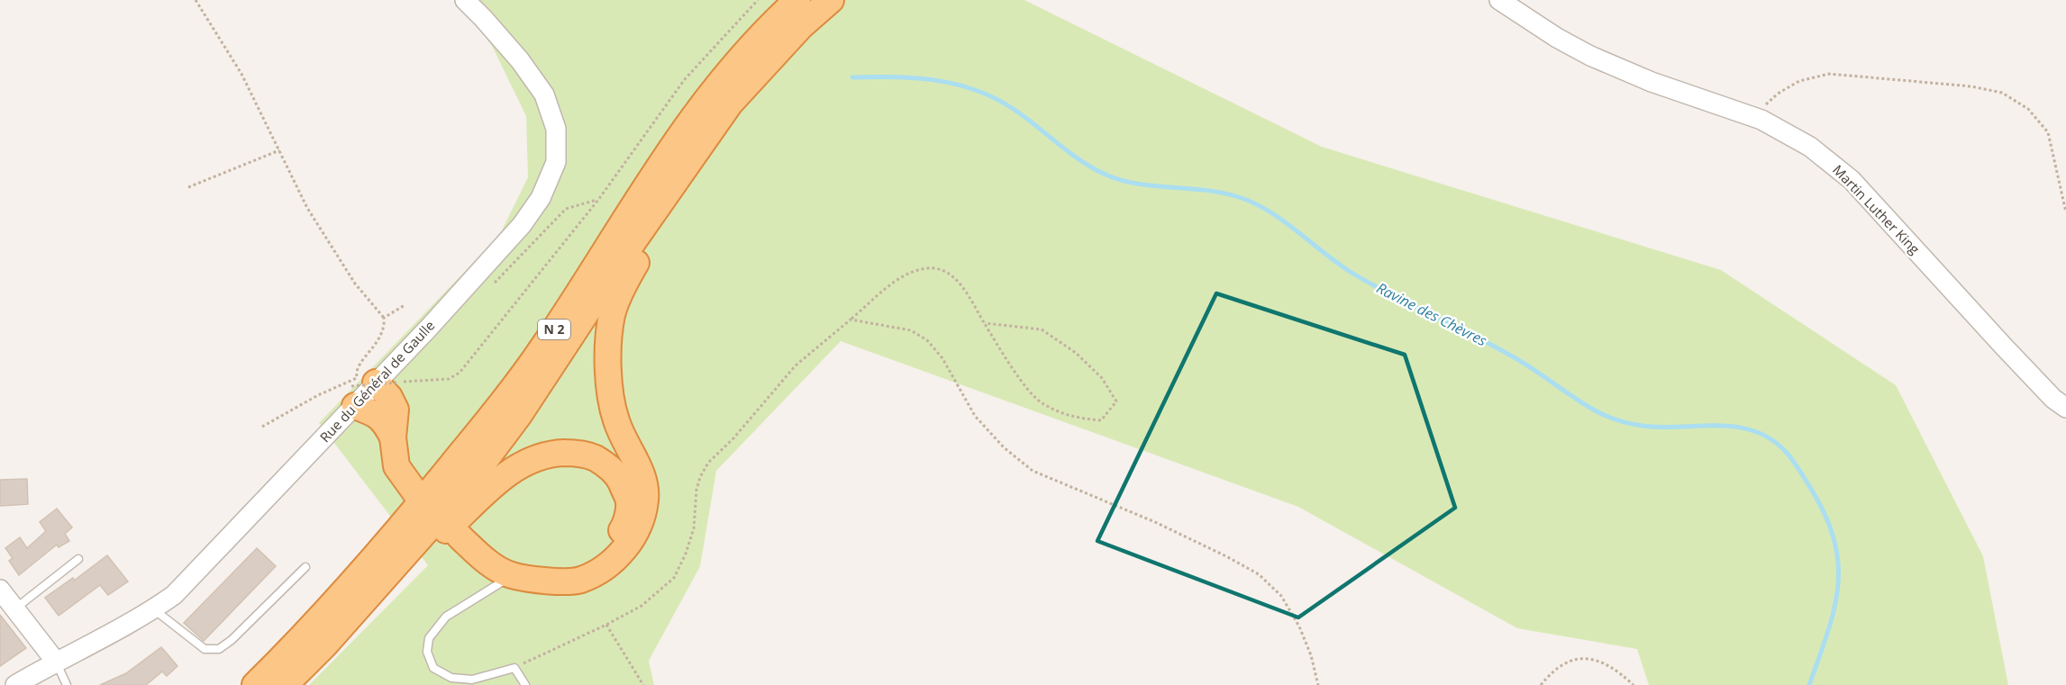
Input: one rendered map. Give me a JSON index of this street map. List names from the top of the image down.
{
  "streets": {
    "highway": ["N 2"],
    "street": ["Martin Luther King", "Rue du Général de Gaulle"]
  },
  "water": ["Ravine des Chèvres"]
}
